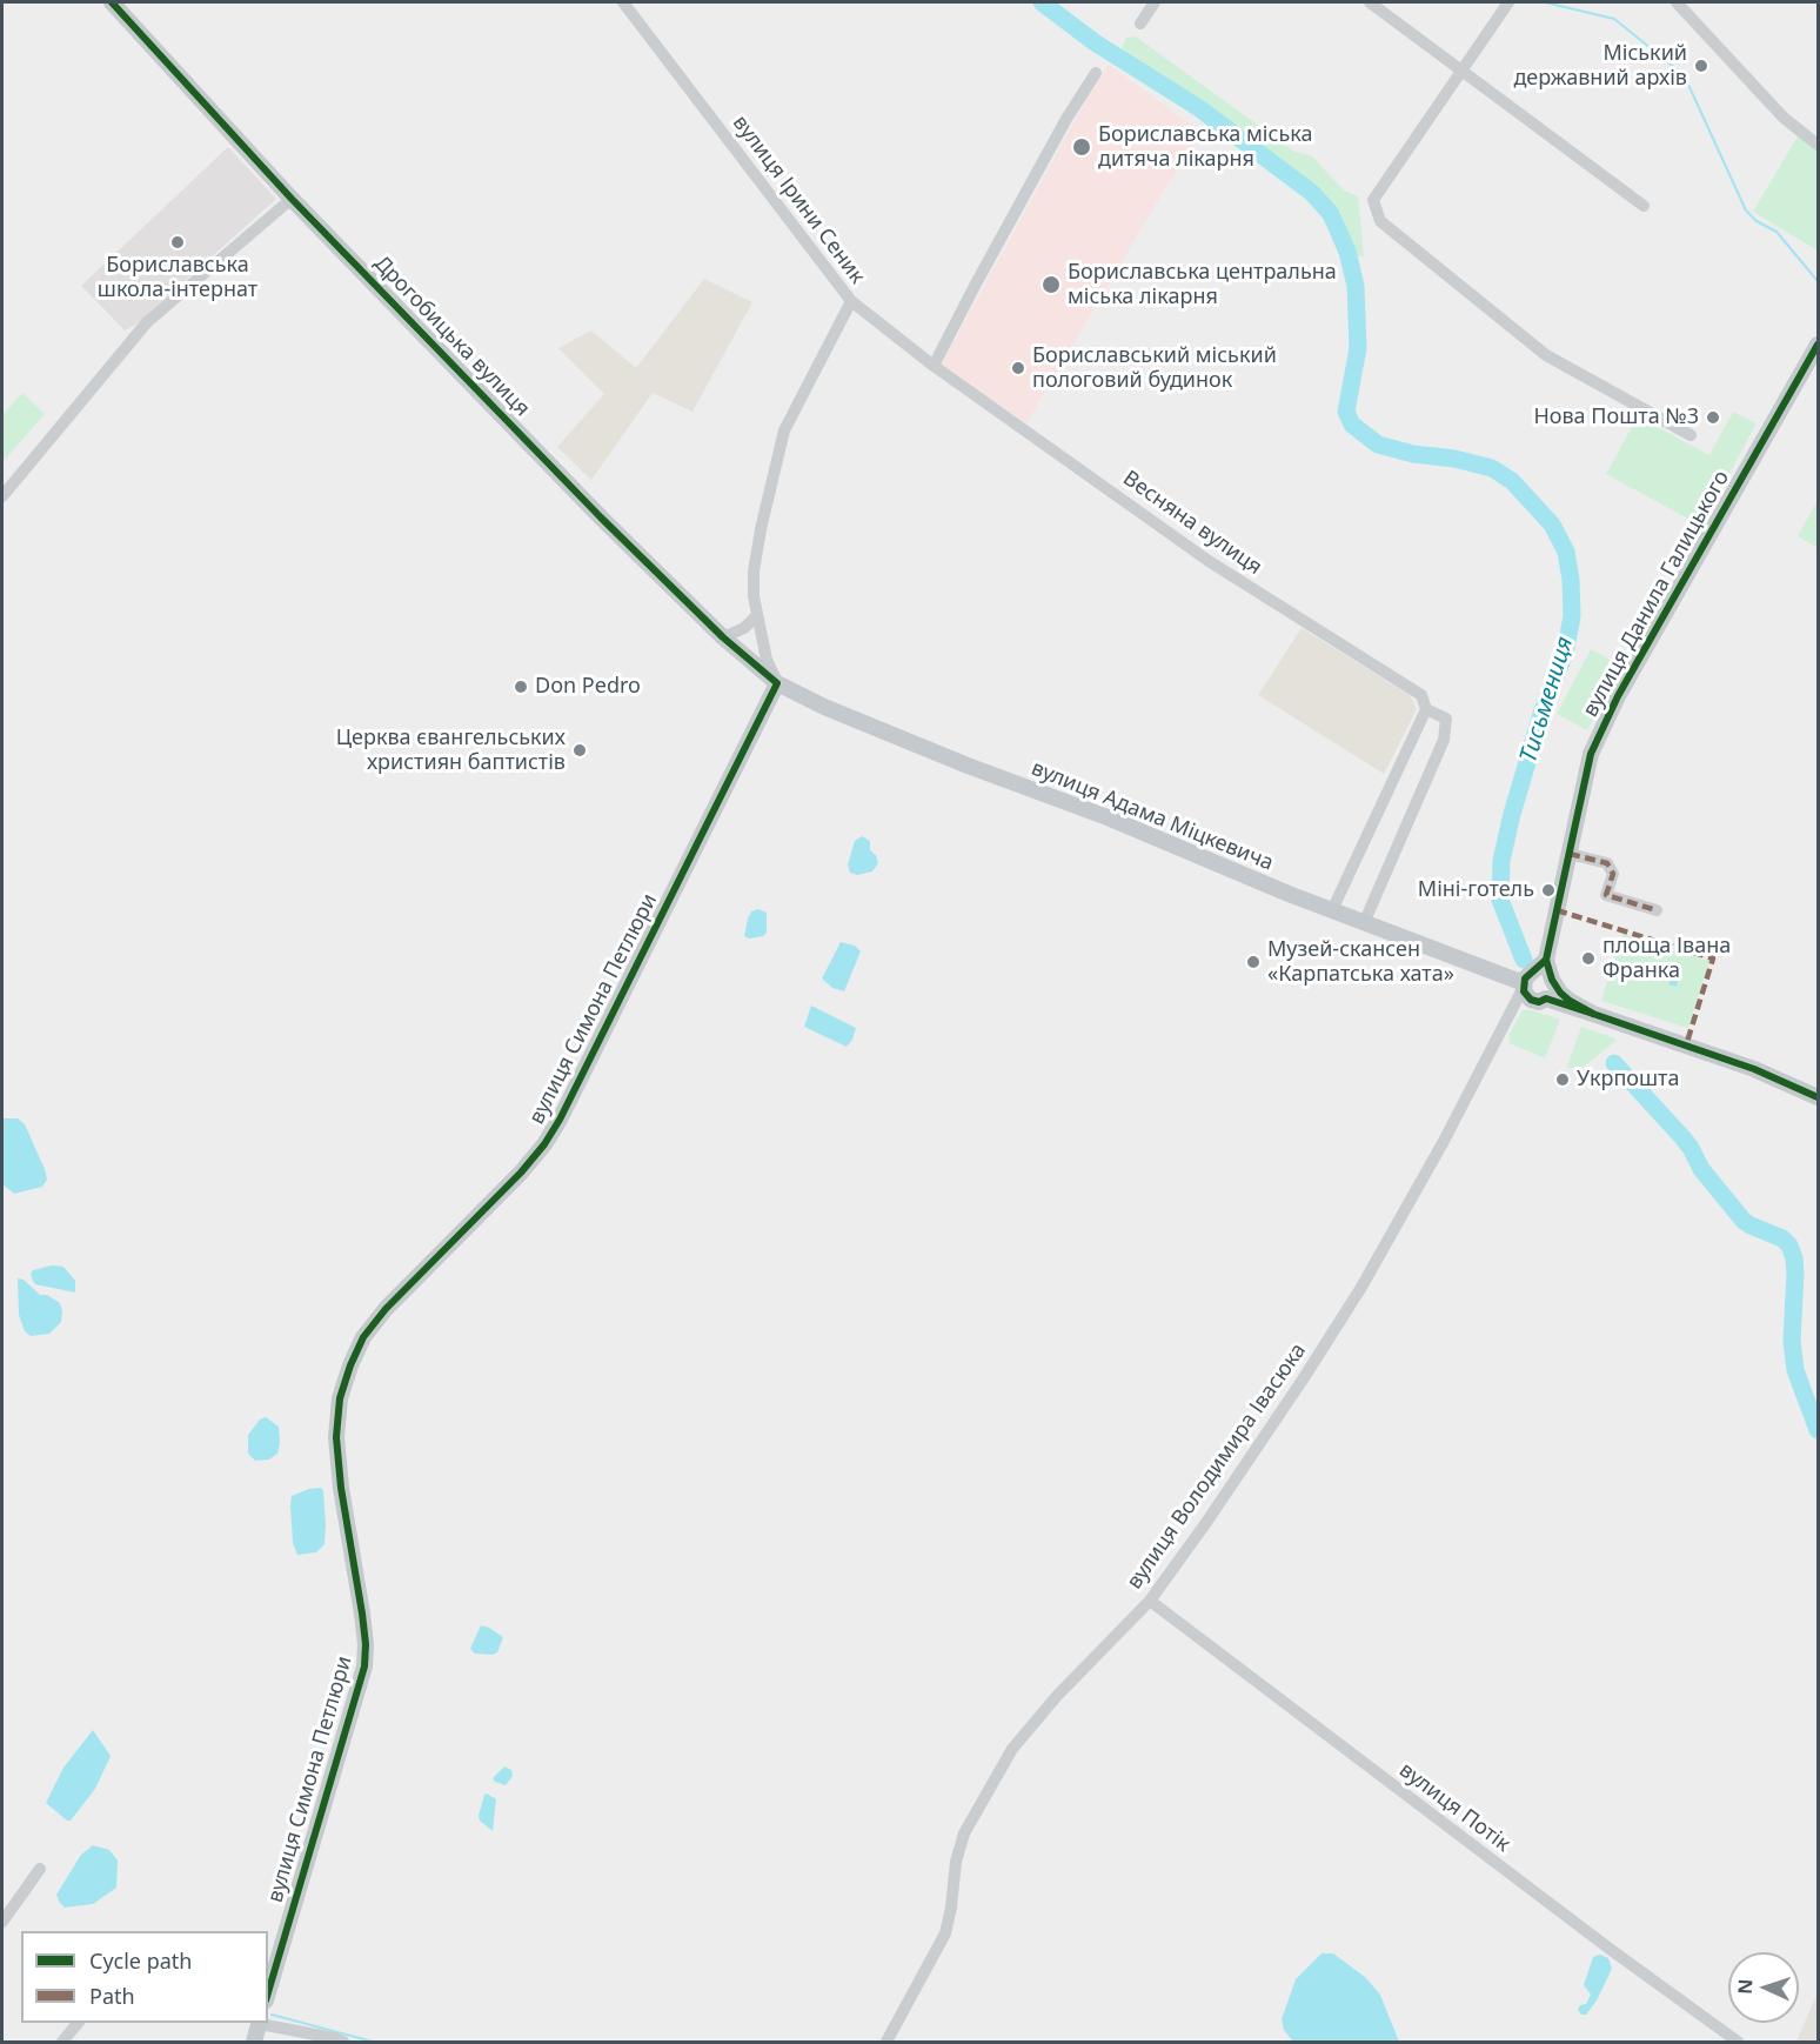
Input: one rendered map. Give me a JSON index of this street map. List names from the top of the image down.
{
  "streets": {
    "main road": [
      "Дрогобицька вулиця",
      "вулиця Данила Галицького",
      "вулиця Адама Міцкевича",
      "вулиця Симона Петлюри"
    ],
    "street": [
      "вулиця Ірини Сеник",
      "Весняна вулиця",
      "вулиця Володимира Івасюка",
      "вулиця Потік"
    ]
  },
  "crossings": [
    ["вулиця Ірини Сеник", "Дрогобицька вулиця"],
    ["вулиця Ірини Сеник", "Весняна вулиця"],
    ["вулиця Ірини Сеник", "вулиця Адама Міцкевича"],
    ["вулиця Ірини Сеник", "вулиця Симона Петлюри"],
    ["Дрогобицька вулиця", "вулиця Адама Міцкевича"],
    ["Дрогобицька вулиця", "вулиця Симона Петлюри"],
    ["Весняна вулиця", "вулиця Адама Міцкевича"],
    ["вулиця Адама Міцкевича", "вулиця Симона Петлюри"],
    ["вулиця Адама Міцкевича", "вулиця Володимира Івасюка"],
    ["вулиця Володимира Івасюка", "вулиця Потік"]
  ],
  "water": ["Тисьмениця"],
  "places": [
    "Міський державний архів",
    "Бориславська міська дитяча лікарня",
    "Бориславська школа-інтернат",
    "Бориславська центральна міська лікарня",
    "Бориславський міський пологовий будинок",
    "Нова Пошта №3",
    "Don Pedro",
    "Церква євангельських християн баптистів",
    "Міні-готель",
    "площа Івана Франка",
    "Музей-скансен «Карпатська хата»",
    "Укрпошта"
  ],
  "legend": ["Cycle path", "Path"],
  "north": "left"
}
